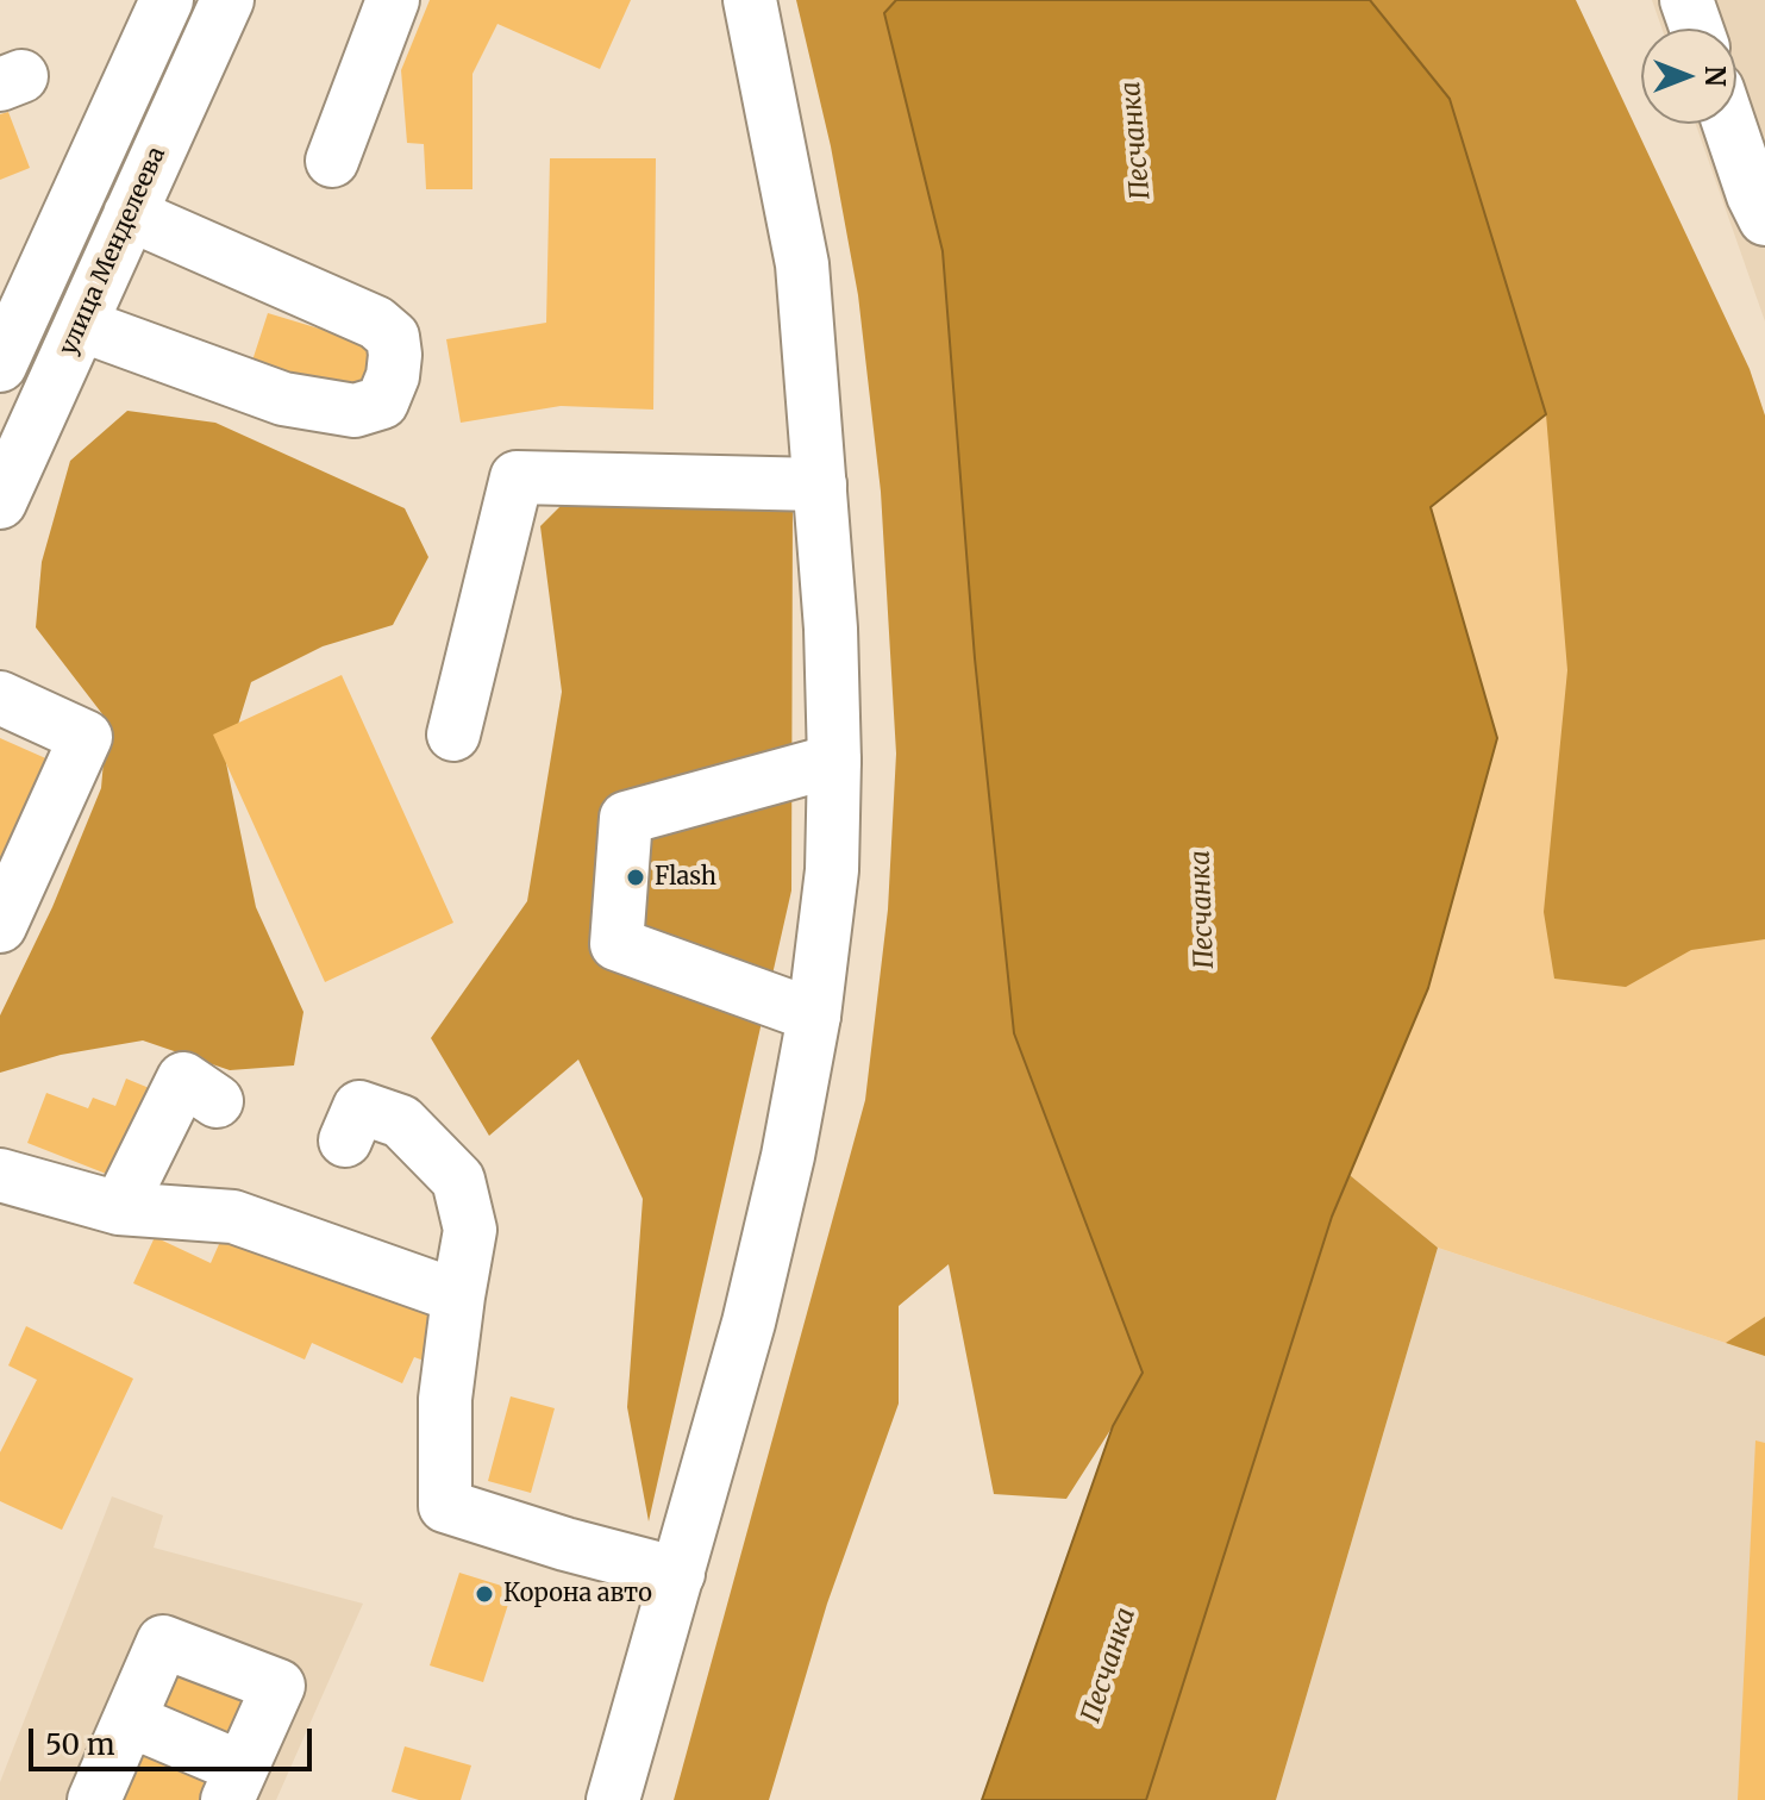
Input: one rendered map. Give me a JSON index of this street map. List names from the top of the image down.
{
  "streets": {
    "main road": ["улица Менделеева"]
  },
  "water": ["Песчанка"],
  "places": ["Flash", "Корона авто"],
  "scale_bar": "50 m",
  "north": "right"
}
